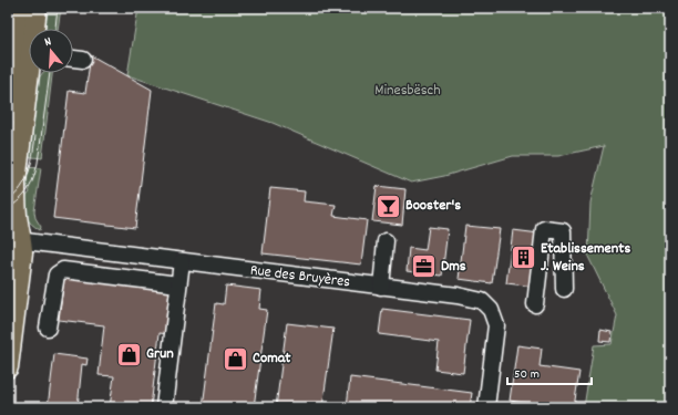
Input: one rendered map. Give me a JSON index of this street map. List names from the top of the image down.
{
  "streets": {
    "street": ["Rue des Bruyères"]
  },
  "parks": ["Minesbësch"],
  "places": {
    "bar": ["Booster's"],
    "building": ["Etablissements J. Weins"],
    "office": ["Dms"],
    "shop": ["Grun", "Comat"]
  },
  "scale_bar": "50 m",
  "north": "top"
}
